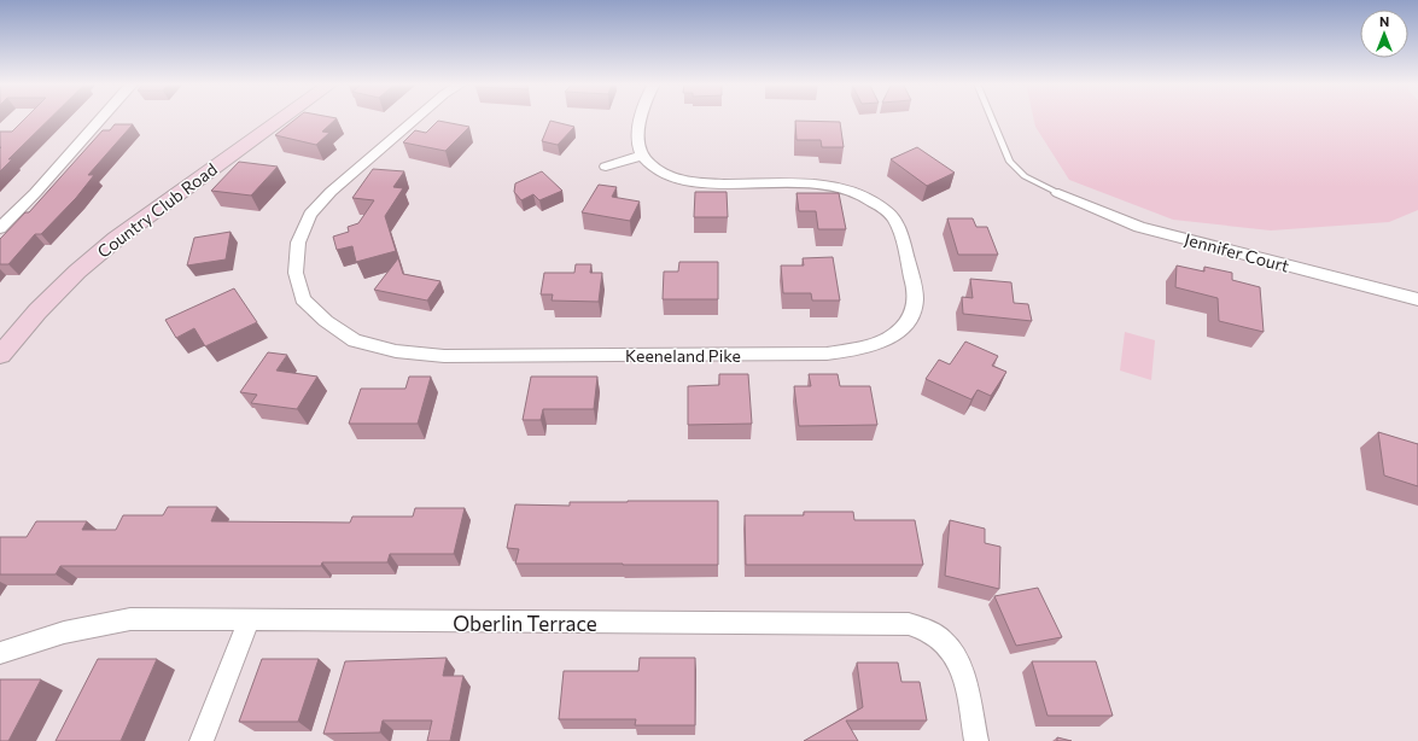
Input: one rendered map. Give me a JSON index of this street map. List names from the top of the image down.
{
  "streets": {
    "main road": ["Country Club Road"],
    "street": ["Jennifer Court", "Keeneland Pike", "Oberlin Terrace"]
  },
  "north": "top"
}
